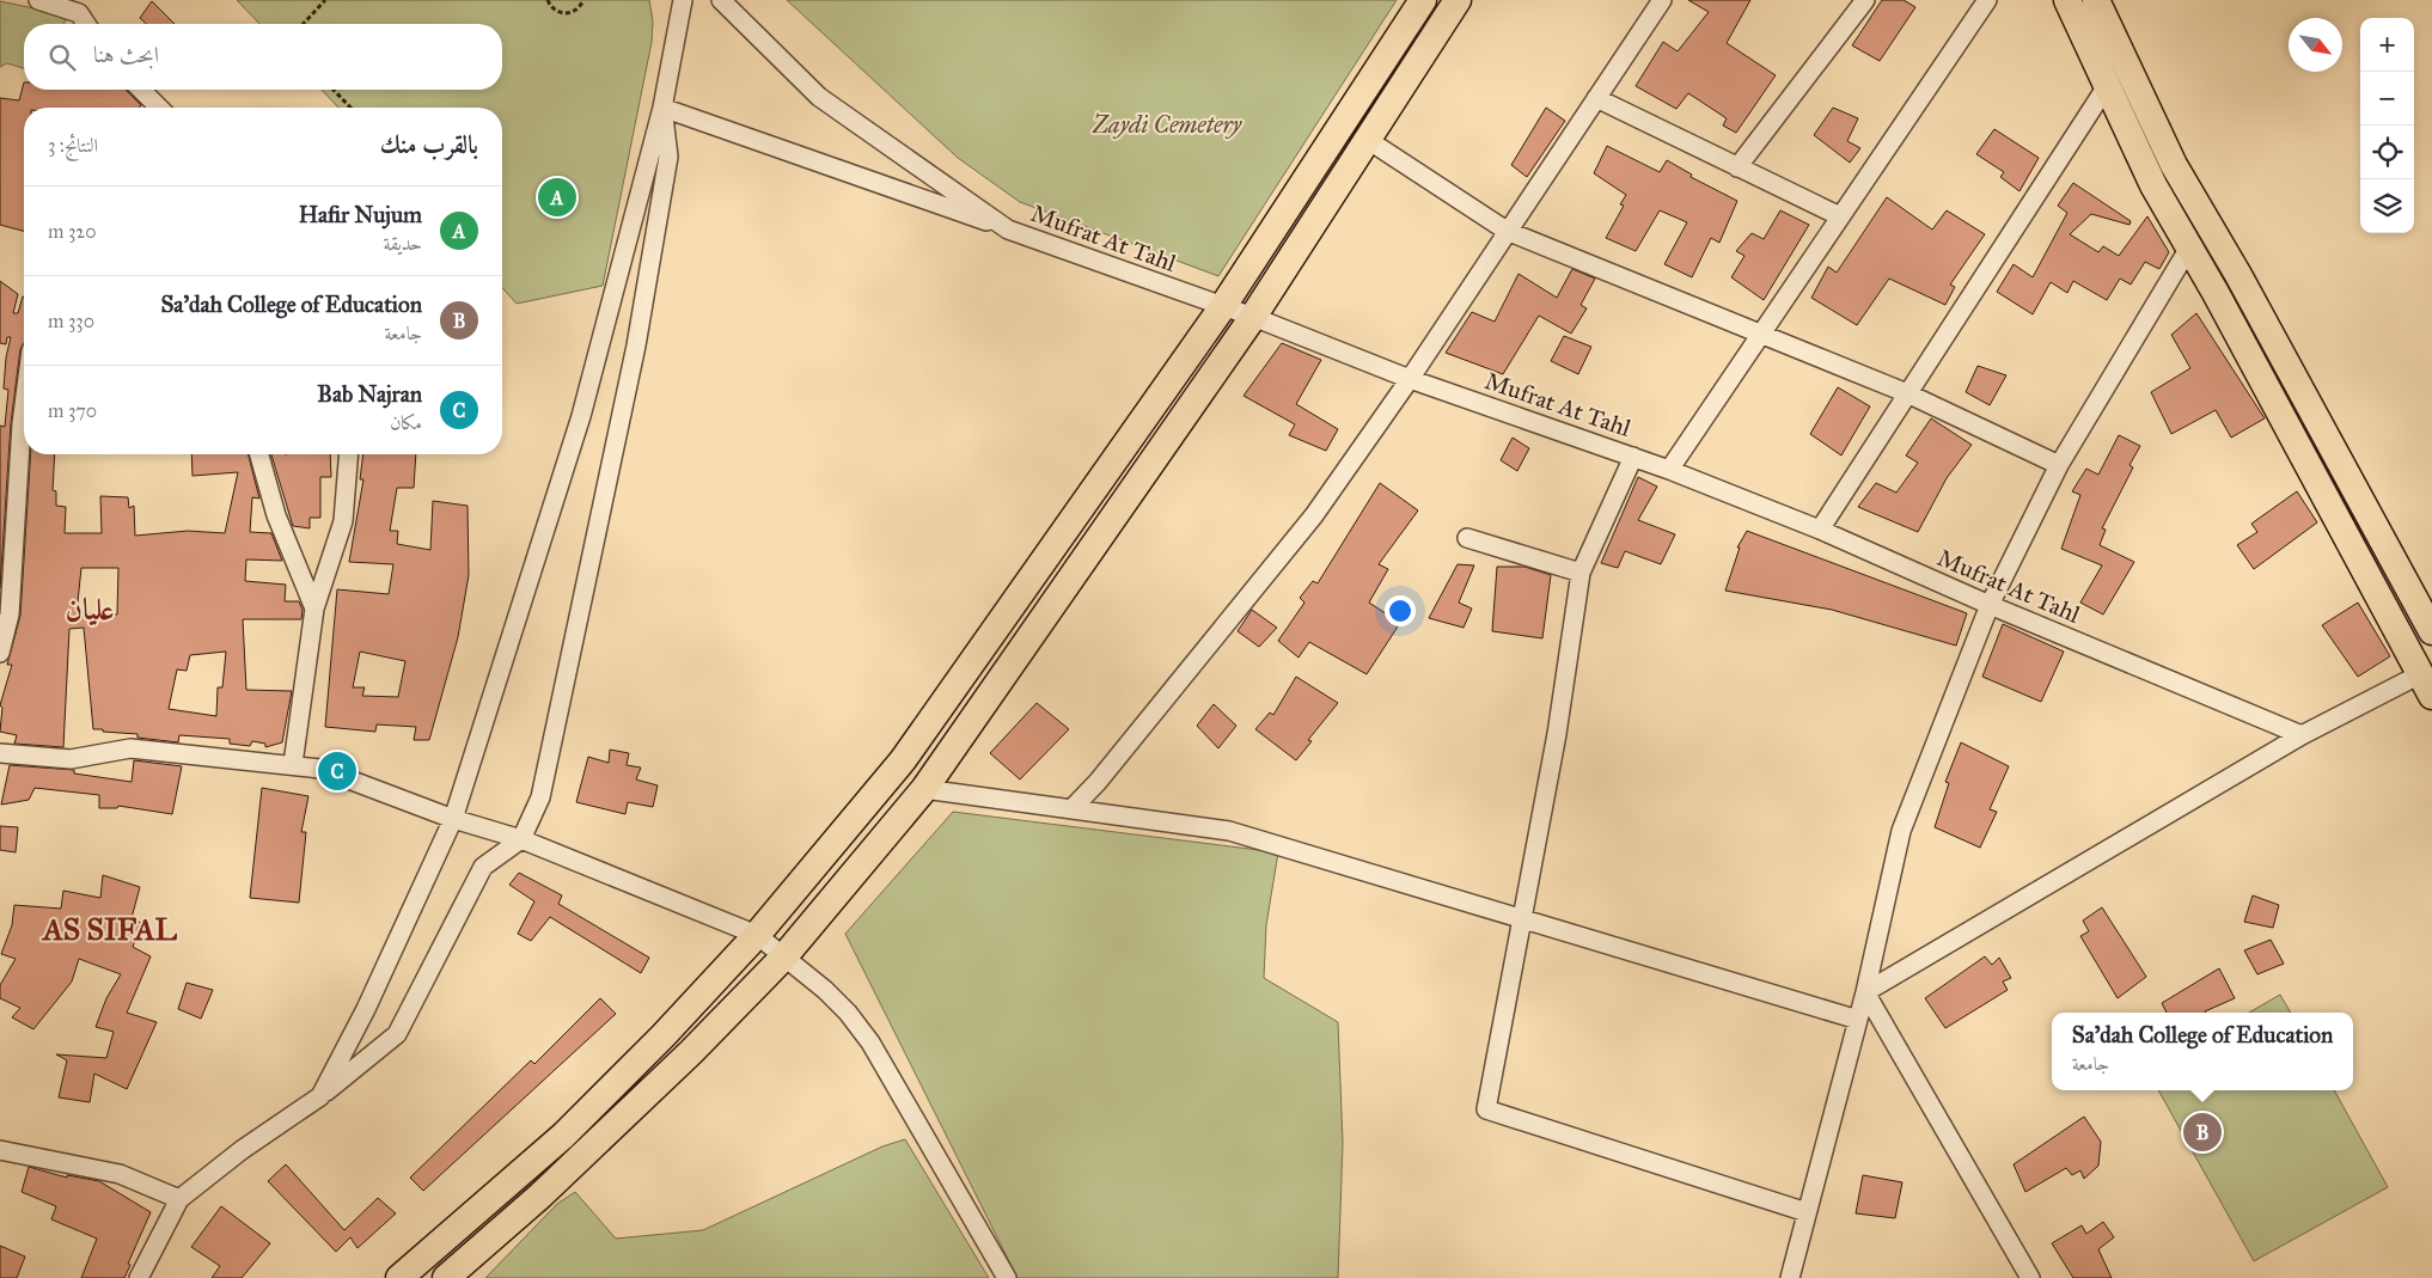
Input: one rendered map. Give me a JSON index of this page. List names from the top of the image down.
{
  "streets": {
    "street": ["Mufrat At Tahl"]
  },
  "districts": ["عليان", "AS SIFAL"],
  "parks": ["Zaydi Cemetery"],
  "north": "bottom right",
  "page": {
    "map_buttons": ["+", "−"],
    "search": "ابحث هنا",
    "heading": ["بالقرب منك", "النتائج: 3"],
    "pins": ["A", "C", "B"],
    "list": [
      {
        "mark": "A",
        "name": "Hafir Nujum",
        "note": "حديقة",
        "value": "320 m"
      },
      {
        "mark": "B",
        "name": "Sa'dah College of Education",
        "note": "جامعة",
        "value": "330 m"
      },
      {
        "mark": "C",
        "name": "Bab Najran",
        "note": "مكان",
        "value": "370 m"
      }
    ],
    "popup": ["Sa'dah College of Education", "جامعة"]
  }
}
